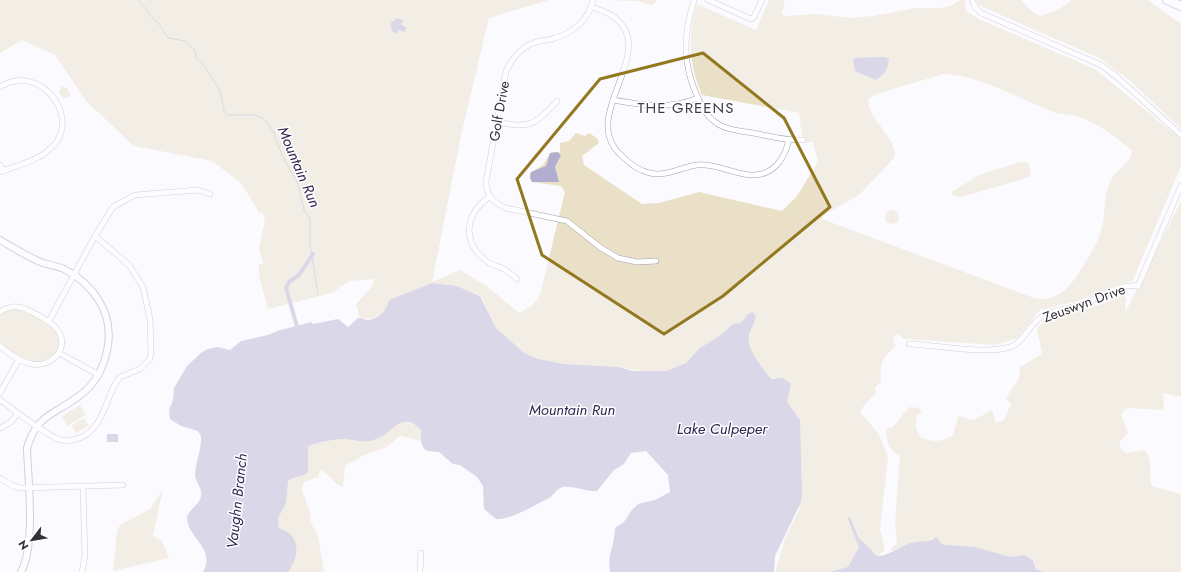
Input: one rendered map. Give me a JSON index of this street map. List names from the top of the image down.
{
  "streets": {
    "street": ["Golf Drive", "Zeuswyn Drive"]
  },
  "districts": ["THE GREENS"],
  "water": ["Mountain Run", "Lake Culpeper", "Vaughn Branch"],
  "north": "bottom left"
}
